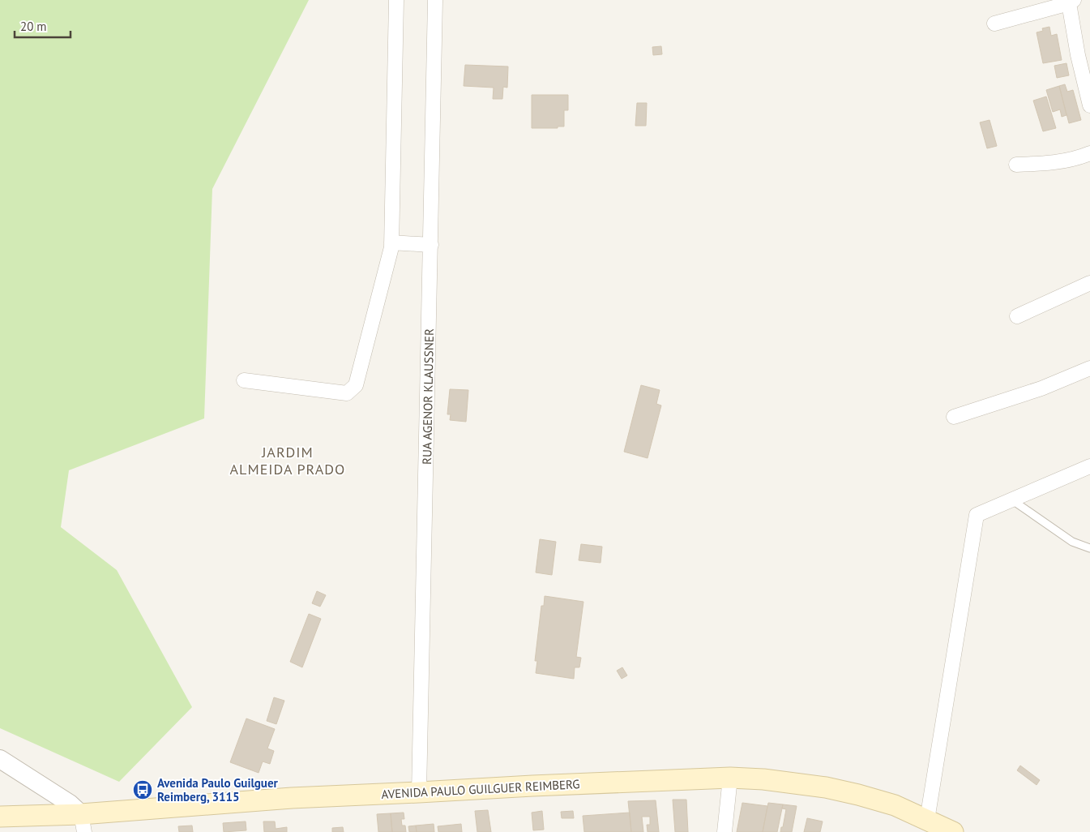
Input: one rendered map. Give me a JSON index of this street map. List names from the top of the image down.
{
  "streets": {
    "main road": ["AVENIDA PAULO GUILGUER REIMBERG"],
    "street": ["RUA AGENOR KLAUSSNER"]
  },
  "crossings": [
    ["RUA AGENOR KLAUSSNER", "AVENIDA PAULO GUILGUER REIMBERG"]
  ],
  "districts": ["JARDIM ALMEIDA PRADO"],
  "places": {
    "bus stop": ["Avenida Paulo Guilguer Reimberg, 3115"]
  },
  "scale_bar": "20 m"
}
